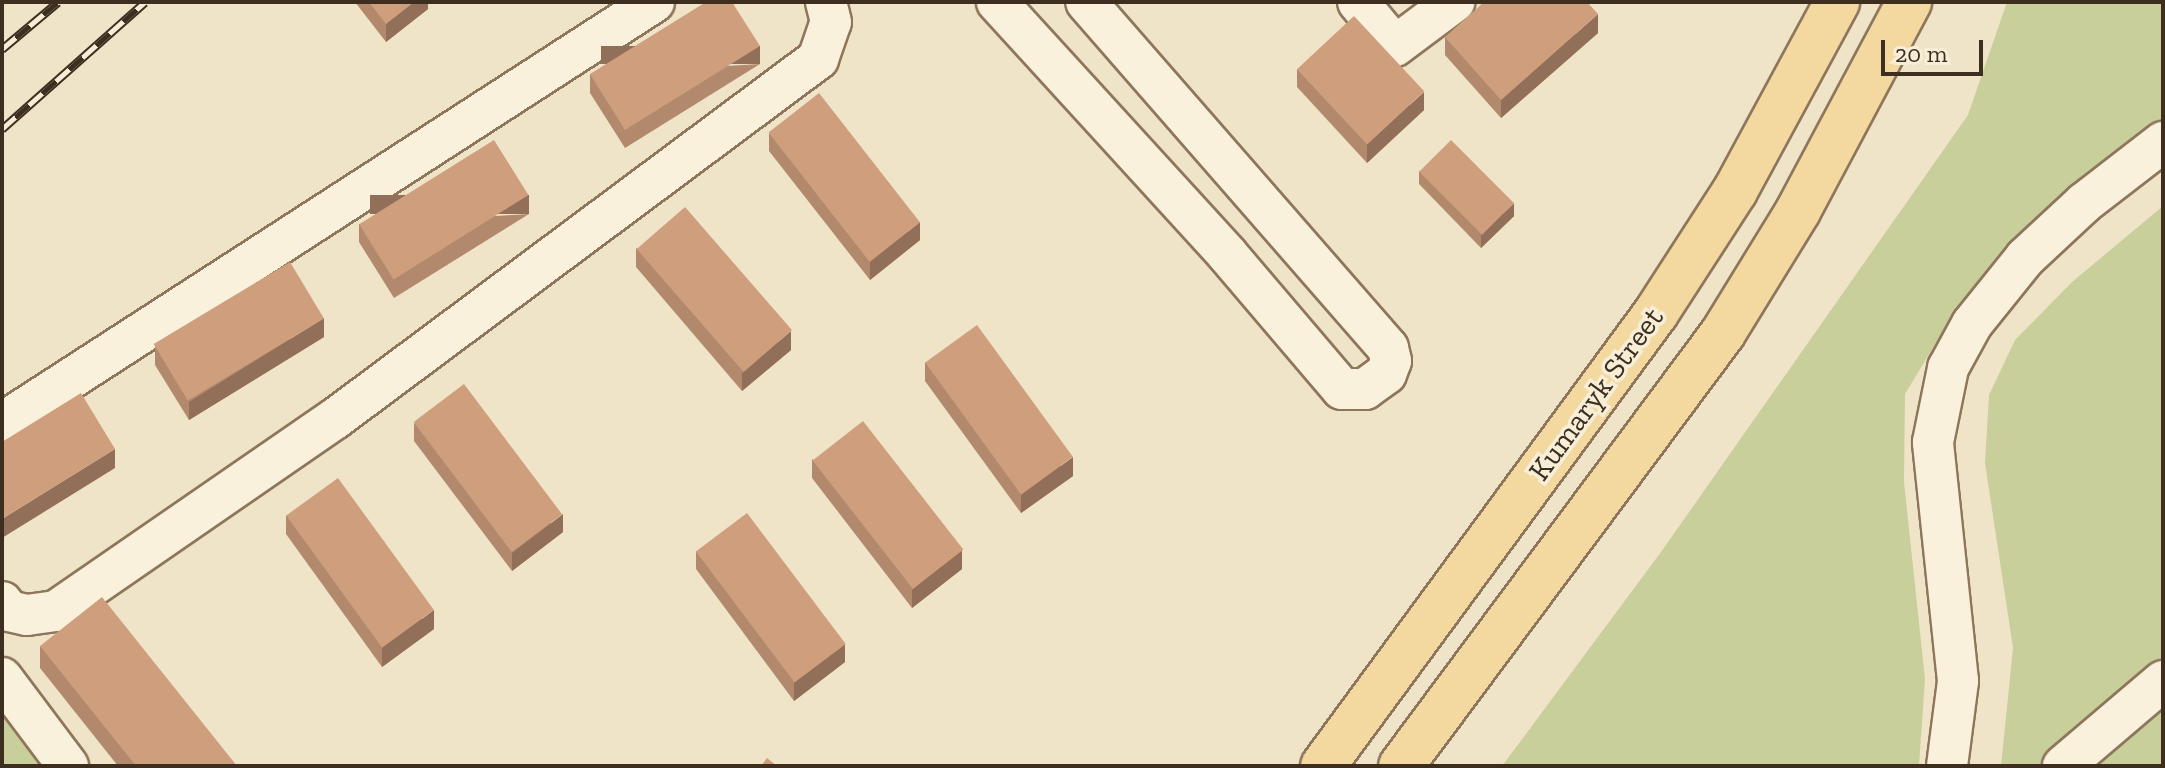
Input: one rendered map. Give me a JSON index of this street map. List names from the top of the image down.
{
  "streets": {
    "main road": ["Kumaryk Street"]
  },
  "scale_bar": "20 m"
}
